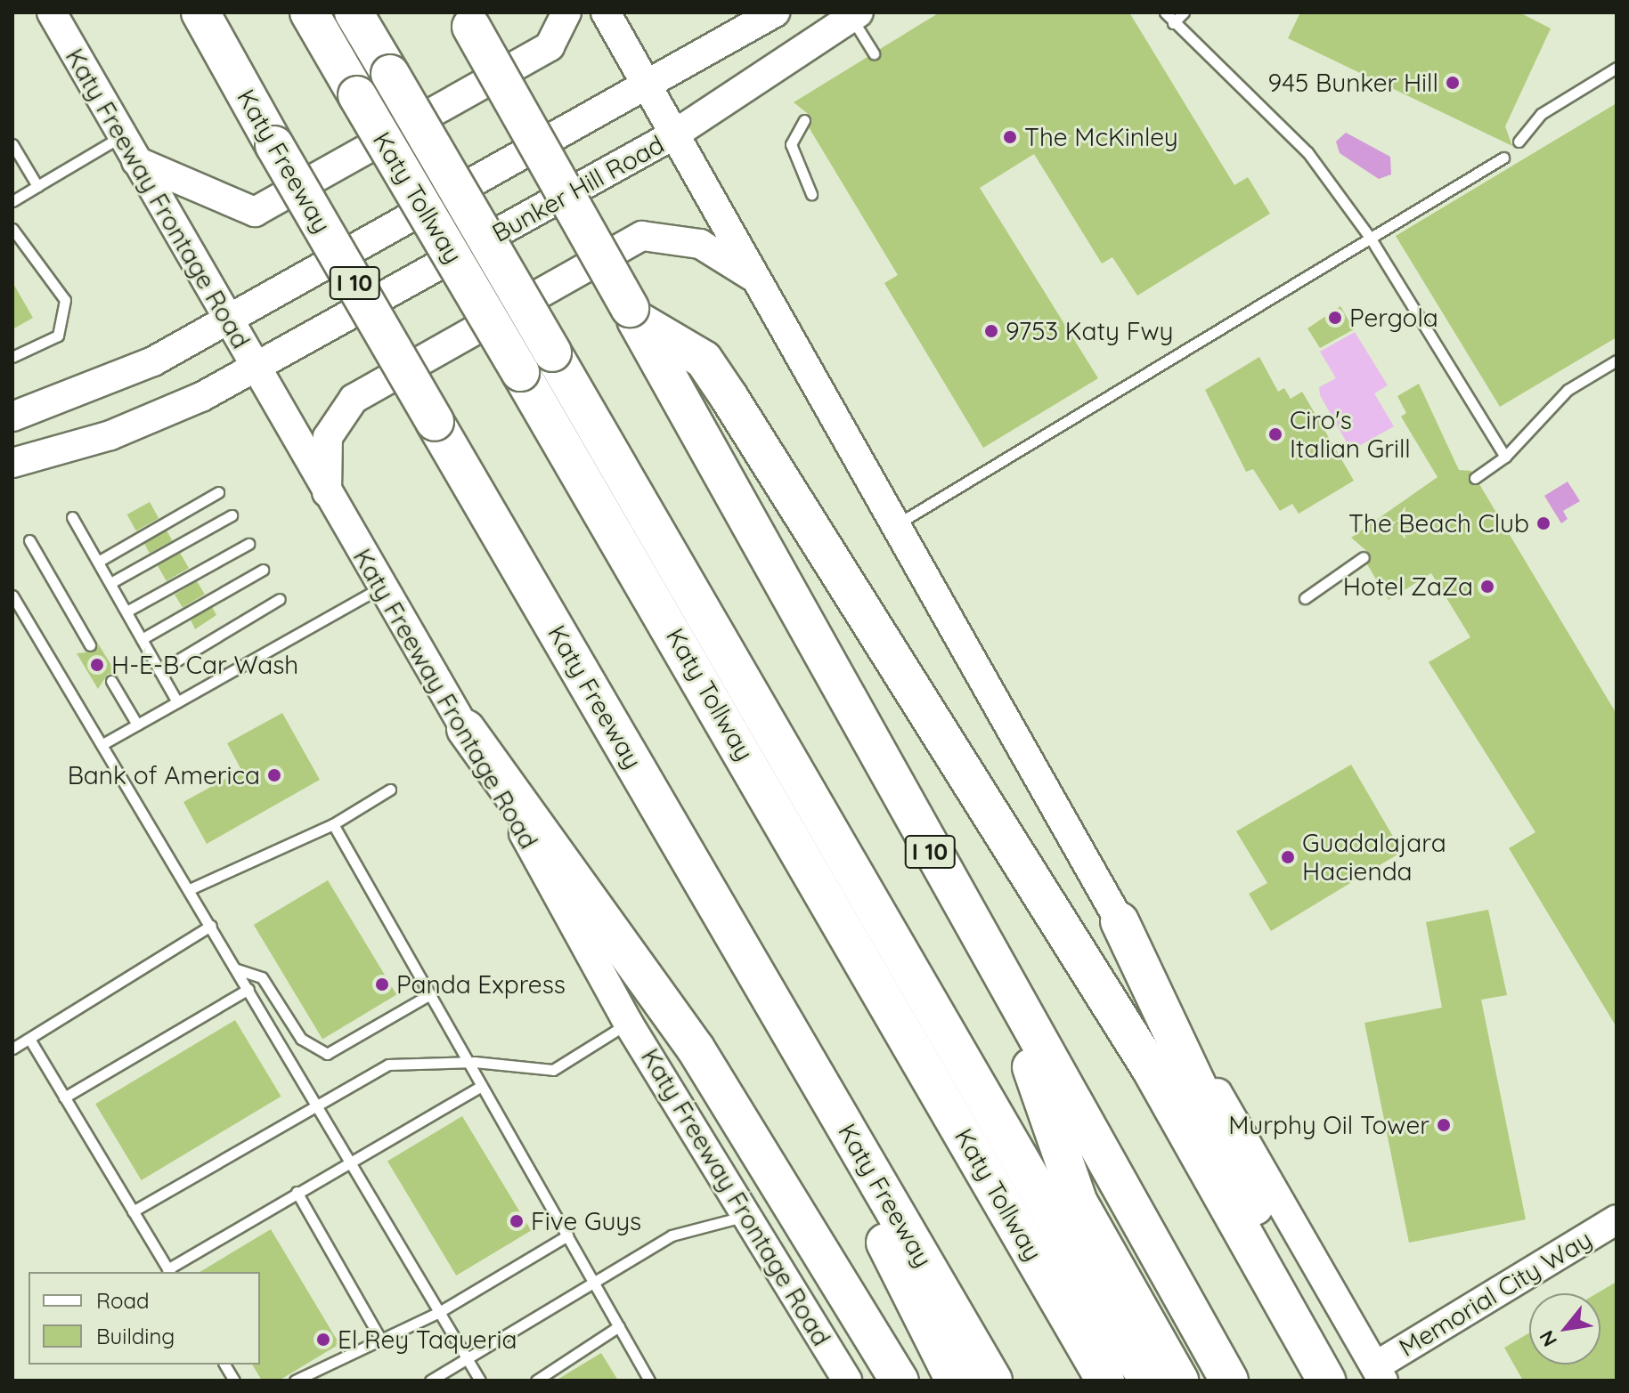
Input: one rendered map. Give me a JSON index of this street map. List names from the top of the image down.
{
  "streets": {
    "highway": ["Katy Freeway", "Katy Tollway", "I 10"],
    "main road": ["Bunker Hill Road", "Katy Freeway Frontage Road", "Memorial City Way"]
  },
  "crossings": [
    ["Bunker Hill Road", "Katy Freeway Frontage Road"]
  ],
  "places": [
    "945 Bunker Hill",
    "The McKinley",
    "Pergola",
    "9753 Katy Fwy",
    "Ciro's Italian Grill",
    "The Beach Club",
    "Hotel ZaZa",
    "H-E-B Car Wash",
    "Bank of America",
    "Guadalajara Hacienda",
    "Panda Express",
    "Murphy Oil Tower",
    "Five Guys",
    "El Rey Taqueria"
  ],
  "legend": ["Road", "Building"],
  "north": "bottom left"
}
